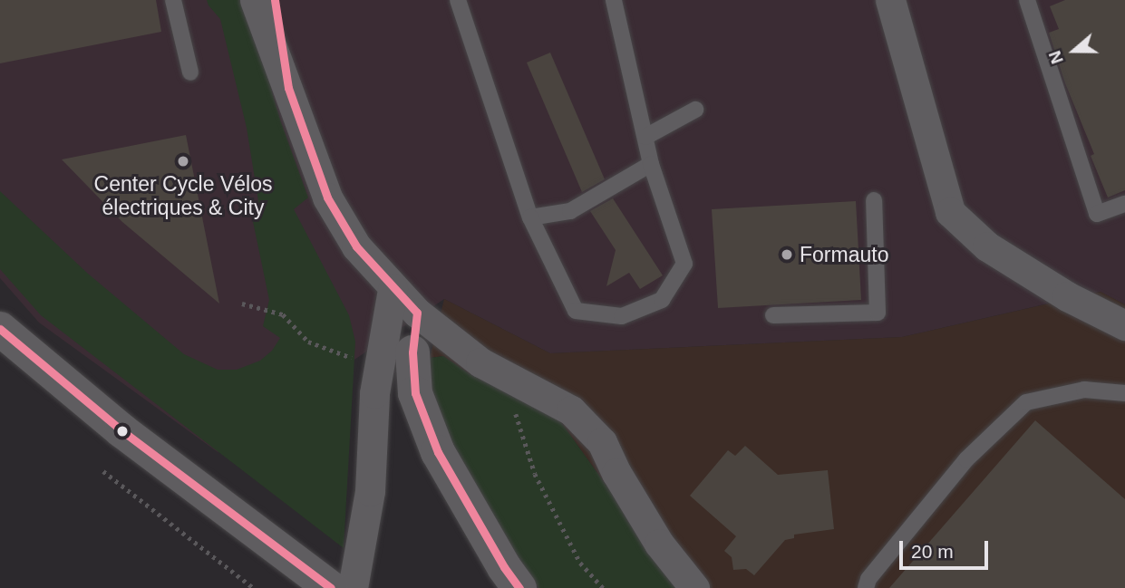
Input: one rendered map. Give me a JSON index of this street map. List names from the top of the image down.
{
  "places": ["Center Cycle Vélos électriques & City", "Formauto"],
  "scale_bar": "20 m",
  "north": "left"
}
